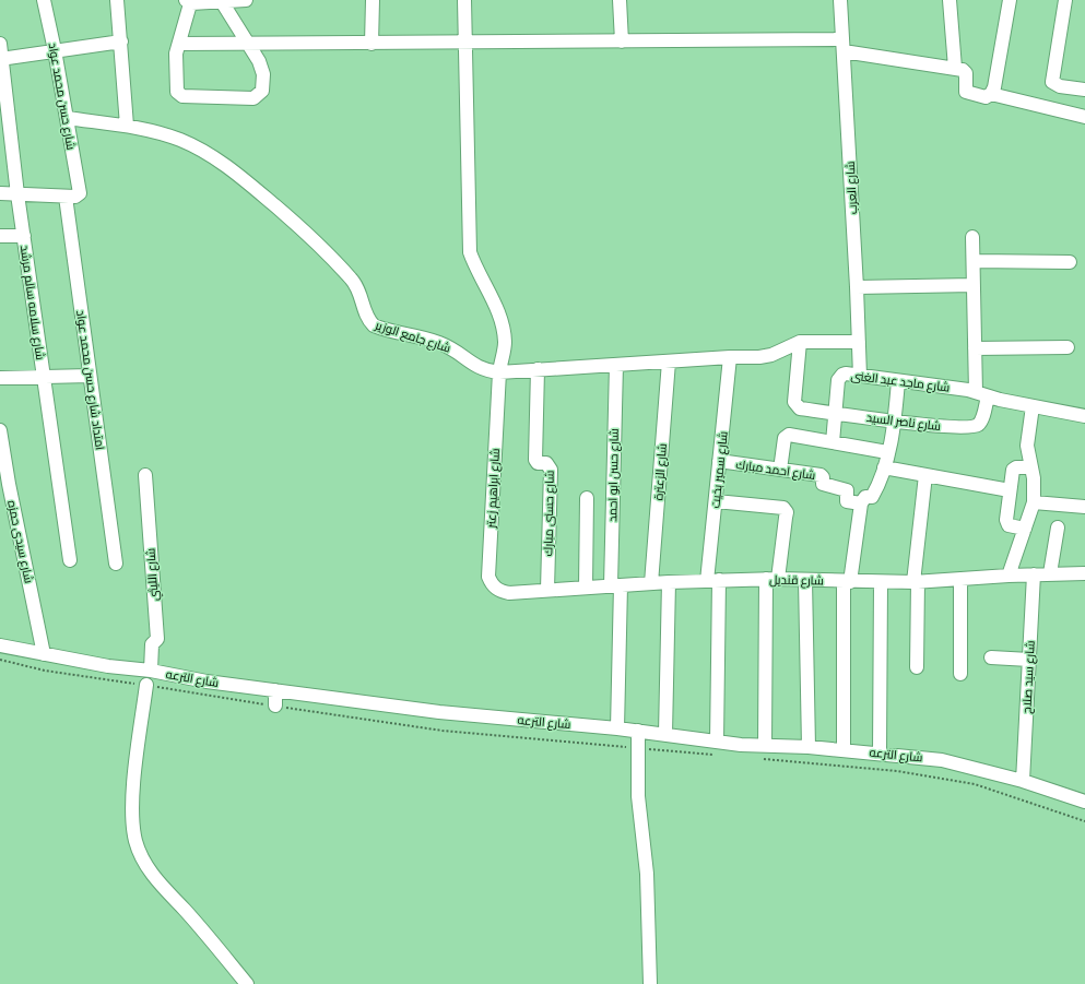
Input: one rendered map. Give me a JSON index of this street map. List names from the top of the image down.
{
  "streets": {
    "street": [
      "شارع حسن محمد عواد",
      "شارع العرب",
      "شارع سلامه سالم مرشد",
      "شارع جامع الوزير",
      "امتداد شارع حسن محمد عواد",
      "شارع ماجد عبد الغنى",
      "شارع ناصر السيد",
      "شارع سمير بخيت",
      "شارع احمد مبارك",
      "شارع الزعترة",
      "شارع حسن ابو احمد",
      "شارع ابراهيم زعتر",
      "شارع حسنى مبارك",
      "شارع سيدى حمزه",
      "شارع الليثي",
      "شارع قنديل",
      "شارع سيد صلاح",
      "شارع الترعه"
    ]
  },
  "crossings": [
    ["شارع حسن محمد عواد", "شارع جامع الوزير"],
    ["شارع حسن محمد عواد", "امتداد شارع حسن محمد عواد"],
    ["شارع العرب", "شارع جامع الوزير"],
    ["شارع العرب", "شارع ماجد عبد الغنى"],
    ["شارع جامع الوزير", "شارع ناصر السيد"],
    ["شارع جامع الوزير", "شارع سمير بخيت"],
    ["شارع جامع الوزير", "شارع الزعترة"],
    ["شارع جامع الوزير", "شارع حسن ابو احمد"],
    ["شارع جامع الوزير", "شارع ابراهيم زعتر"],
    ["شارع جامع الوزير", "شارع حسنى مبارك"],
    ["شارع ماجد عبد الغنى", "شارع ناصر السيد"],
    ["شارع سمير بخيت", "شارع احمد مبارك"],
    ["شارع سمير بخيت", "شارع قنديل"],
    ["شارع سمير بخيت", "شارع الترعه"],
    ["شارع الزعترة", "شارع قنديل"],
    ["شارع حسن ابو احمد", "شارع قنديل"],
    ["شارع حسن ابو احمد", "شارع الترعه"],
    ["شارع ابراهيم زعتر", "شارع قنديل"],
    ["شارع حسنى مبارك", "شارع قنديل"],
    ["شارع سيدى حمزه", "شارع الترعه"],
    ["شارع الليثي", "شارع الترعه"],
    ["شارع قنديل", "شارع سيد صلاح"],
    ["شارع سيد صلاح", "شارع الترعه"]
  ]
}
